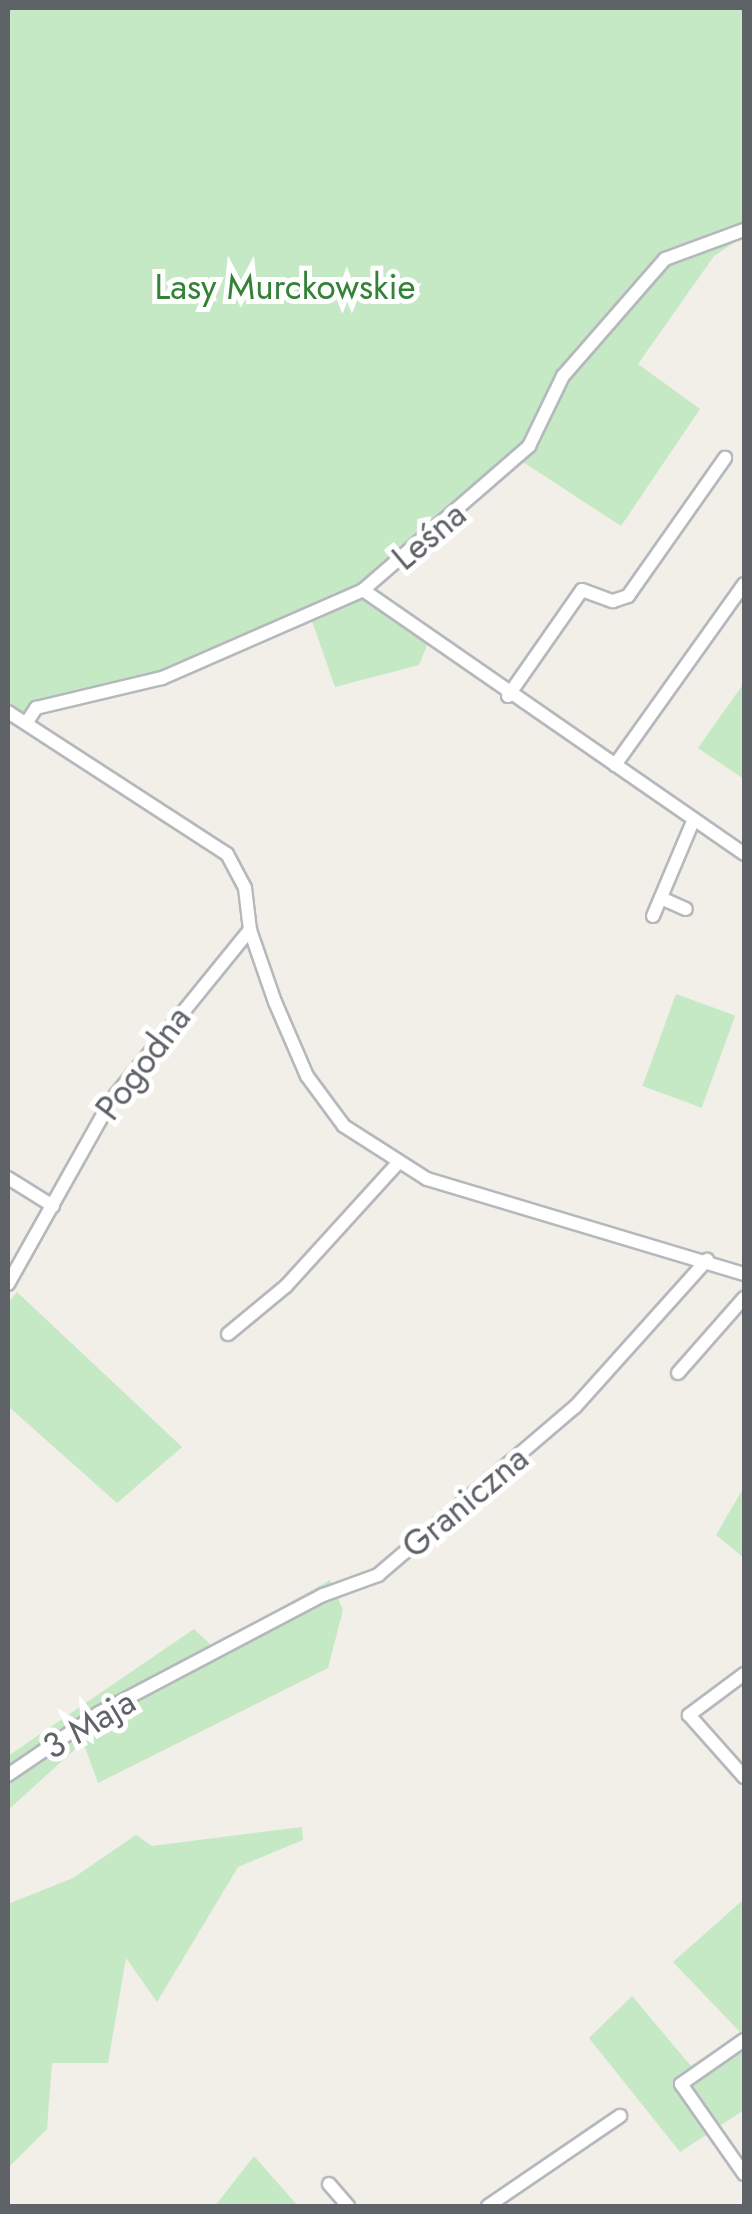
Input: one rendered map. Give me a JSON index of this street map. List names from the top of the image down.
{
  "streets": {
    "street": [
      "Leśna",
      "Pogodna",
      "Graniczna",
      "3 Maja"
    ]
  },
  "crossings": [
    ["Graniczna", "3 Maja"]
  ],
  "parks": ["Lasy Murckowskie"]
}
